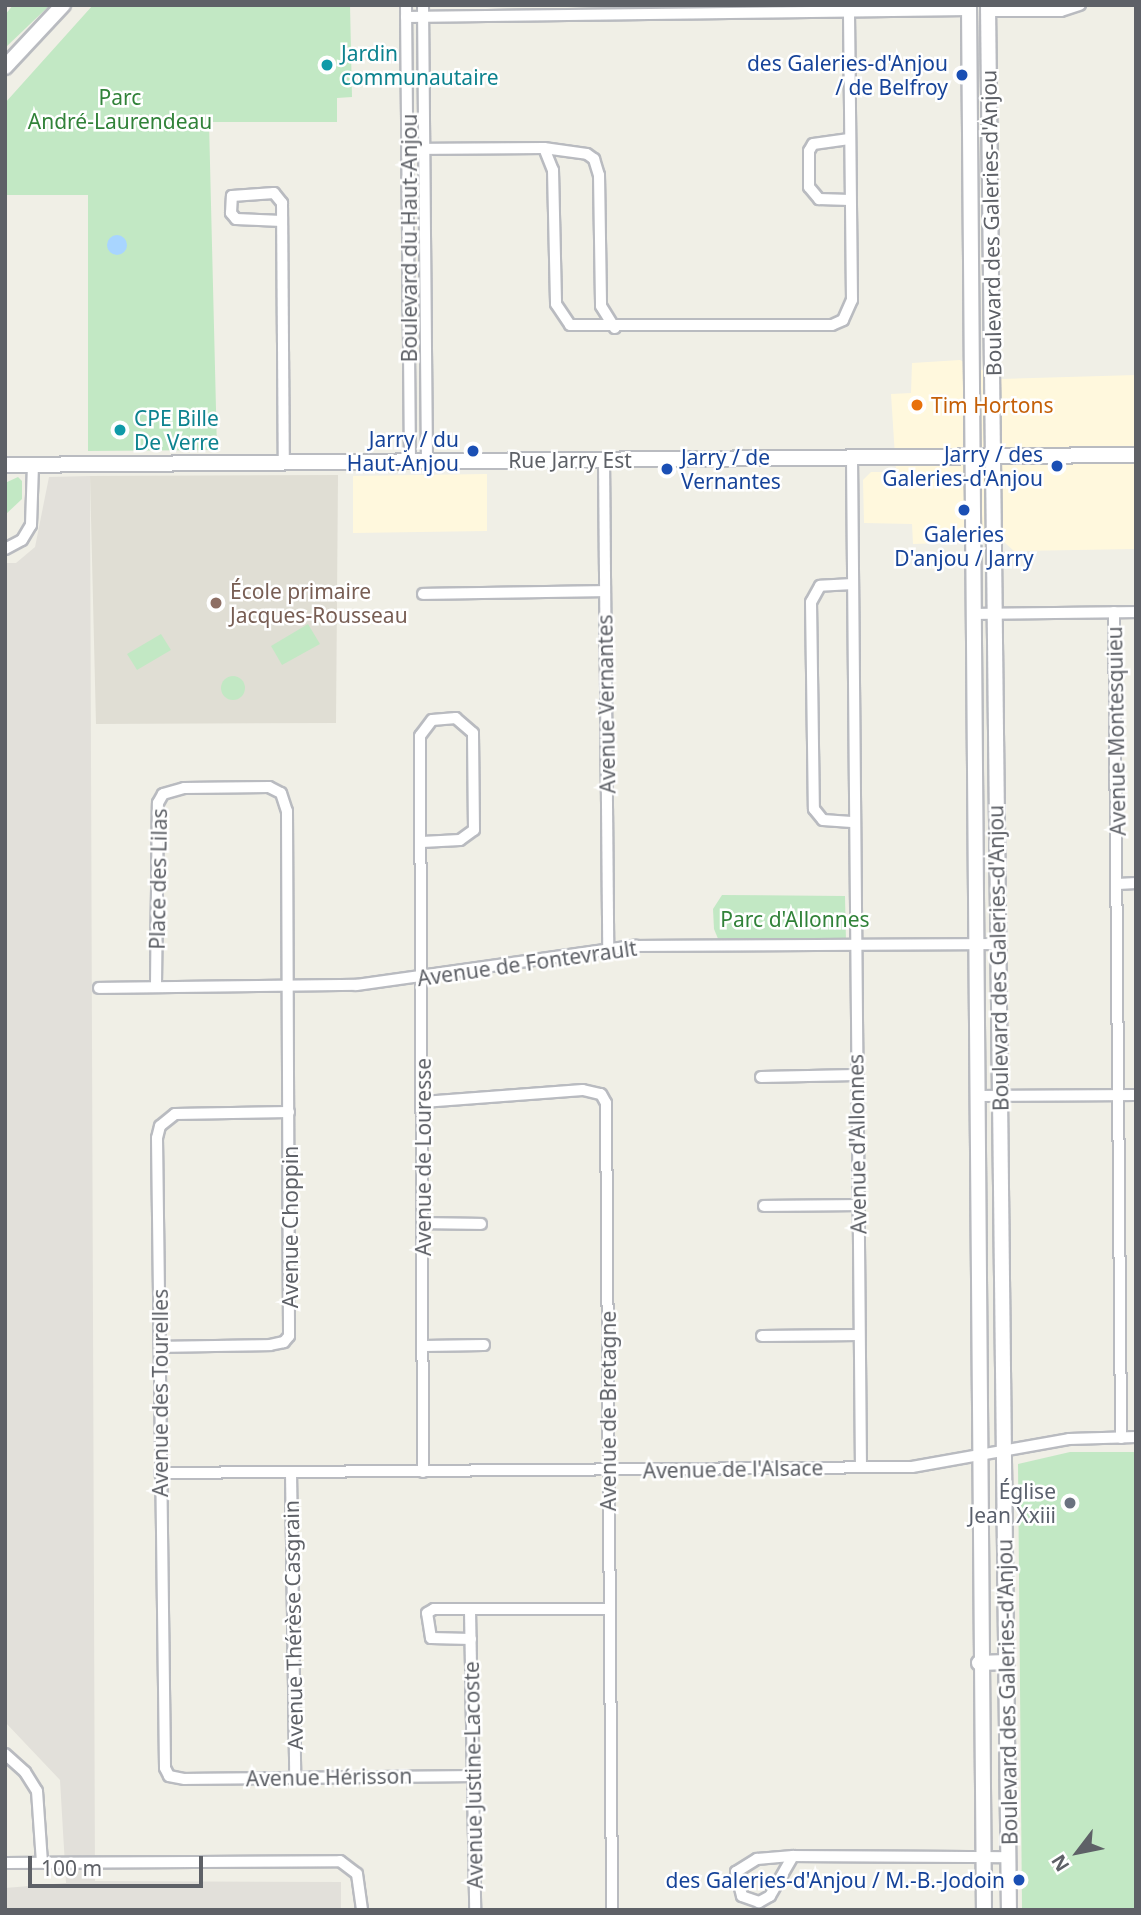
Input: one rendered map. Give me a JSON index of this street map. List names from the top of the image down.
{
  "streets": {
    "street": [
      "Boulevard des Galeries-d'Anjou",
      "Boulevard du Haut-Anjou",
      "Rue Jarry Est",
      "Avenue Vernantes",
      "Avenue Montesquieu",
      "Place des Lilas",
      "Avenue de Fontevrault",
      "Avenue d'Allonnes",
      "Avenue de Louresse",
      "Avenue Choppin",
      "Avenue des Tourelles",
      "Avenue de Bretagne",
      "Avenue de l'Alsace",
      "Avenue Thérèse Casgrain",
      "Avenue Justine-Lacoste",
      "Avenue Hérisson"
    ]
  },
  "crossings": [
    ["Boulevard des Galeries-d'Anjou", "Rue Jarry Est"],
    ["Boulevard des Galeries-d'Anjou", "Avenue de Fontevrault"],
    ["Boulevard des Galeries-d'Anjou", "Avenue de l'Alsace"],
    ["Boulevard du Haut-Anjou", "Rue Jarry Est"],
    ["Rue Jarry Est", "Avenue Vernantes"],
    ["Rue Jarry Est", "Avenue d'Allonnes"],
    ["Avenue Vernantes", "Avenue de Fontevrault"],
    ["Avenue Montesquieu", "Avenue de l'Alsace"],
    ["Place des Lilas", "Avenue de Fontevrault"],
    ["Place des Lilas", "Avenue Choppin"],
    ["Avenue de Fontevrault", "Avenue d'Allonnes"],
    ["Avenue de Fontevrault", "Avenue de Louresse"],
    ["Avenue de Fontevrault", "Avenue Choppin"],
    ["Avenue d'Allonnes", "Avenue de l'Alsace"],
    ["Avenue de Louresse", "Avenue de Bretagne"],
    ["Avenue de Louresse", "Avenue de l'Alsace"],
    ["Avenue Choppin", "Avenue des Tourelles"],
    ["Avenue des Tourelles", "Avenue de l'Alsace"],
    ["Avenue des Tourelles", "Avenue Hérisson"],
    ["Avenue de Bretagne", "Avenue de l'Alsace"],
    ["Avenue de Bretagne", "Avenue Justine-Lacoste"],
    ["Avenue de l'Alsace", "Avenue Thérèse Casgrain"],
    ["Avenue Thérèse Casgrain", "Avenue Hérisson"],
    ["Avenue Justine-Lacoste", "Avenue Hérisson"]
  ],
  "parks": ["Parc André-Laurendeau", "Parc d'Allonnes"],
  "places": [
    "Jardin communautaire",
    "des Galeries-d'Anjou / de Belfroy",
    "Tim Hortons",
    "CPE Bille De Verre",
    "Jarry / du Haut-Anjou",
    "Jarry / des Galeries-d'Anjou",
    "Jarry / de Vernantes",
    "Galeries D'anjou / Jarry",
    "École primaire Jacques-Rousseau",
    "Église Jean Xxiii",
    "des Galeries-d'Anjou / M.-B.-Jodoin"
  ],
  "scale_bar": "100 m",
  "north": "bottom left"
}
